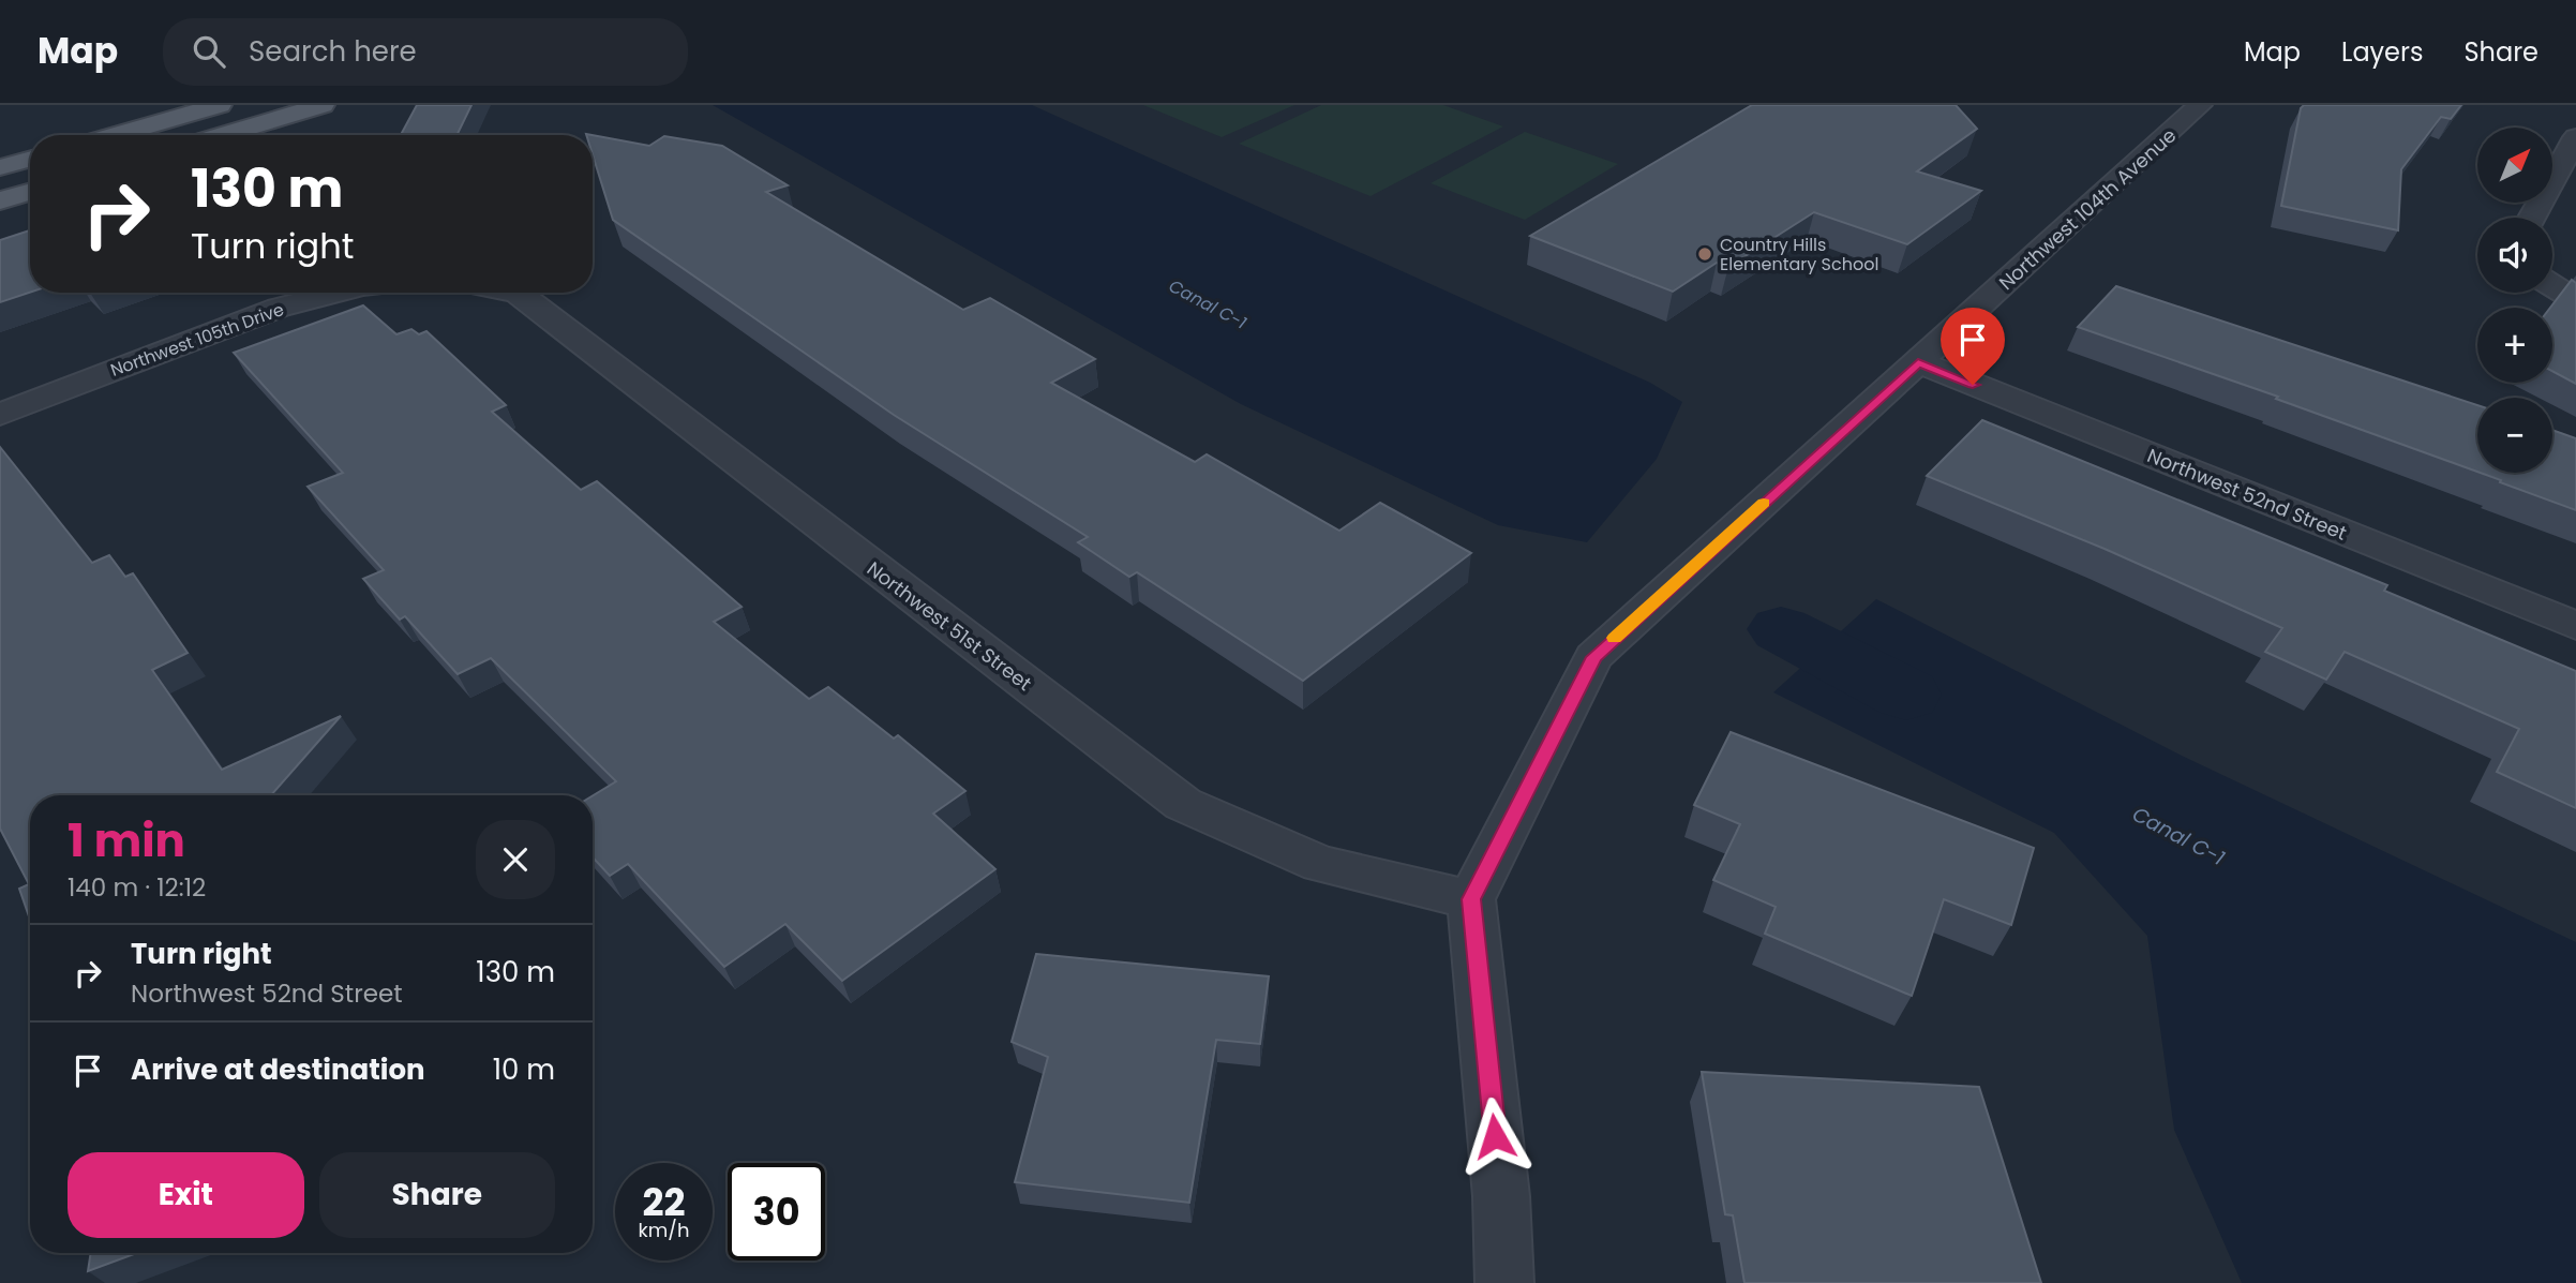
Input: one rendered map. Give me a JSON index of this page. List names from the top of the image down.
{
  "streets": {
    "street": [
      "Northwest 104th Avenue",
      "Northwest 105th Drive",
      "Northwest 52nd Street",
      "Northwest 51st Street"
    ]
  },
  "crossings": [
    ["Northwest 104th Avenue", "Northwest 52nd Street"],
    ["Northwest 104th Avenue", "Northwest 51st Street"]
  ],
  "water": ["Canal C-1"],
  "places": ["Country Hills Elementary School"],
  "north": "top right",
  "page": {
    "header": "Map",
    "search": "Search here",
    "nav": ["Map", "Layers", "Share"],
    "map_buttons": ["+", "−"],
    "turn": ["130 m", "Turn right"],
    "heading": ["1 min", "140 m · 12:12"],
    "list": [
      {
        "name": "Turn right",
        "note": "Northwest 52nd Street",
        "value": "130 m"
      },
      {
        "name": "Arrive at destination",
        "value": "10 m"
      }
    ],
    "buttons": ["Exit", "Share"],
    "speed": "22 km/h",
    "limit": "30"
  }
}
